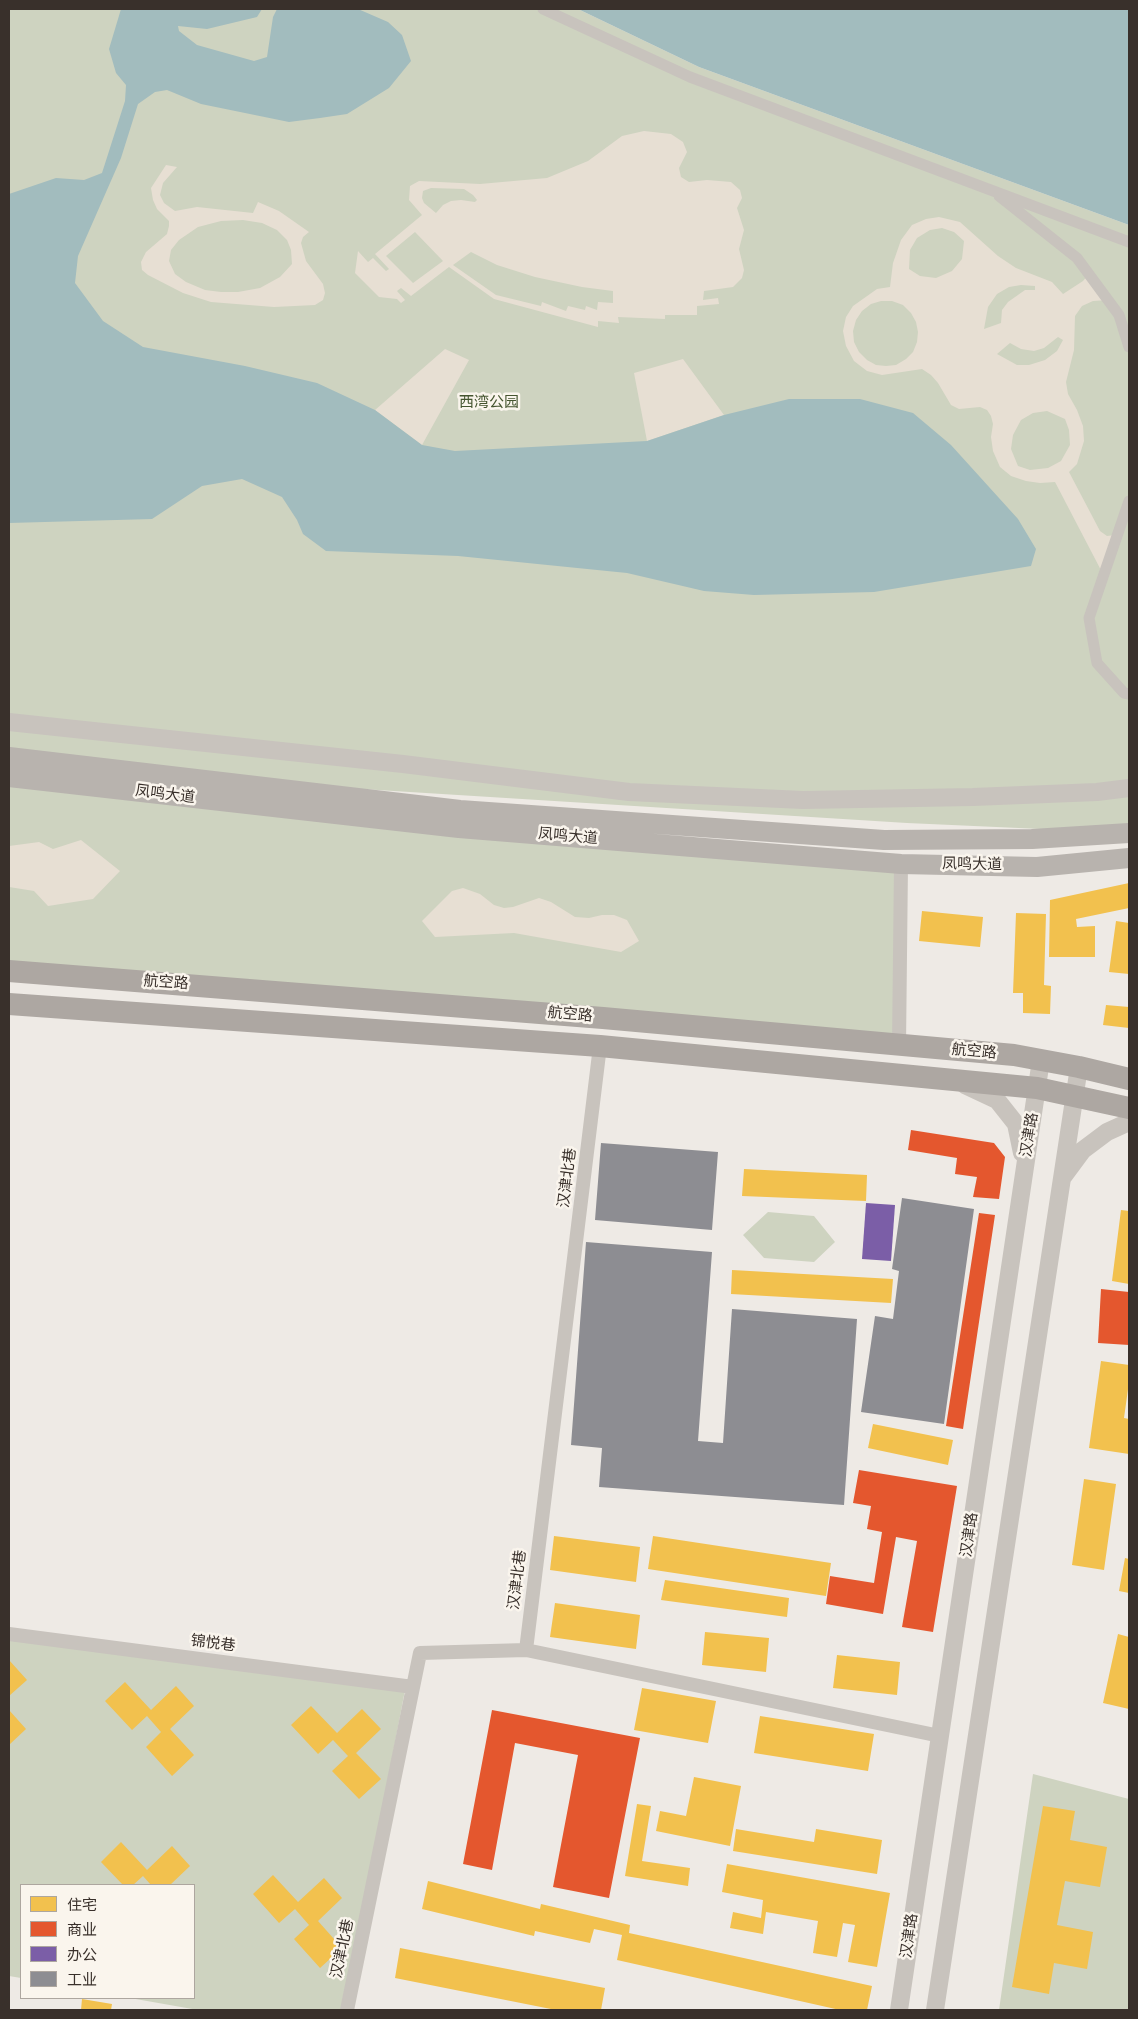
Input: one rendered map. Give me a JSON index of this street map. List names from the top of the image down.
{
  "streets": {
    "main road": ["凤鸣大道", "航空路"],
    "street": ["汉津路", "汉津北巷", "锦悦巷"]
  },
  "crossings": [
    ["航空路", "汉津路"],
    ["航空路", "汉津北巷"],
    ["汉津北巷", "锦悦巷"]
  ],
  "parks": ["西湾公园"],
  "legend": [
    "住宅",
    "商业",
    "办公",
    "工业"
  ]
}
